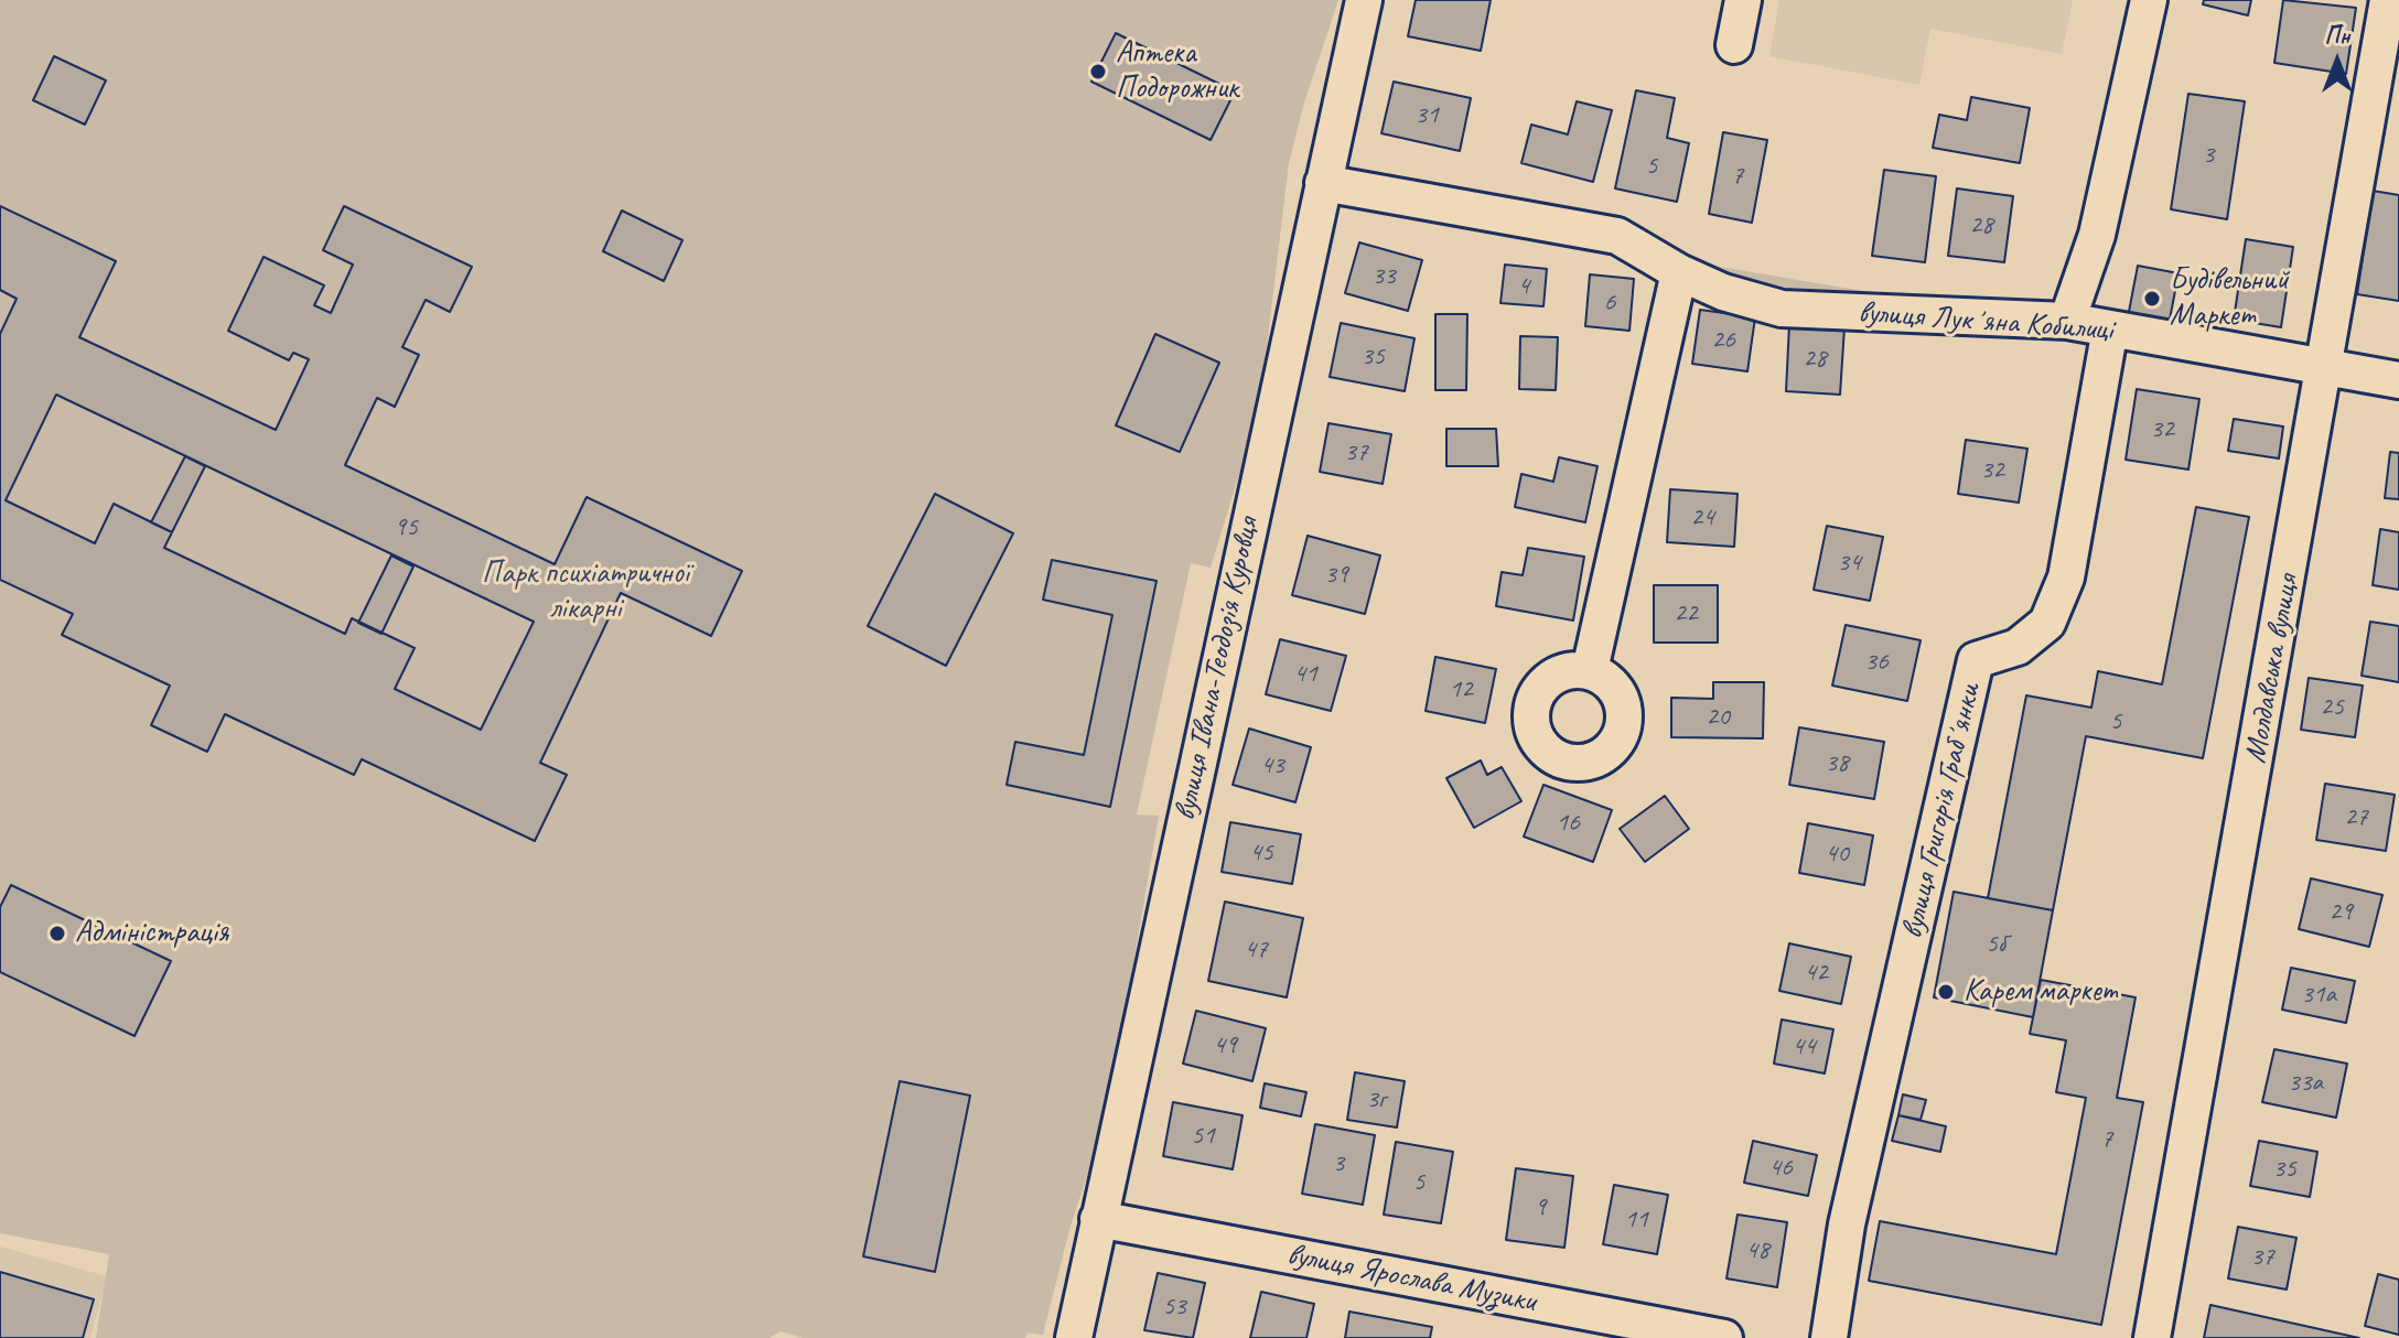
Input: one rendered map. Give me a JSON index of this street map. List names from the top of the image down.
{
  "streets": {
    "street": [
      "вулиця Лукʼяна Кобилиці",
      "вулиця Івана-Теодозія Куровця",
      "Молдавська вулиця",
      "вулиця Григорія Грабʼянки",
      "вулиця Ярослава Музики"
    ]
  },
  "crossings": [
    ["вулиця Лукʼяна Кобилиці", "вулиця Івана-Теодозія Куровця"],
    ["вулиця Лукʼяна Кобилиці", "Молдавська вулиця"],
    ["вулиця Лукʼяна Кобилиці", "вулиця Григорія Грабʼянки"],
    ["вулиця Івана-Теодозія Куровця", "вулиця Ярослава Музики"]
  ],
  "parks": ["Парк психіатричної лікарні"],
  "places": [
    "Аптека Подорожник",
    "Будівельний Маркет",
    "Адміністрація",
    "Карем маркет"
  ],
  "house_numbers": [
    "31",
    "3",
    "5",
    "7",
    "28",
    "33",
    "4",
    "6",
    "26",
    "35",
    "28",
    "32",
    "37",
    "32",
    "24",
    "95",
    "34",
    "39",
    "22",
    "36",
    "41",
    "12",
    "25",
    "20",
    "5",
    "38",
    "43",
    "27",
    "16",
    "45",
    "40",
    "29",
    "5б",
    "47",
    "42",
    "31а",
    "49",
    "44",
    "33а",
    "3г",
    "51",
    "7",
    "3",
    "46",
    "35",
    "5",
    "9",
    "11",
    "48",
    "37",
    "53"
  ],
  "north": "top"
}
